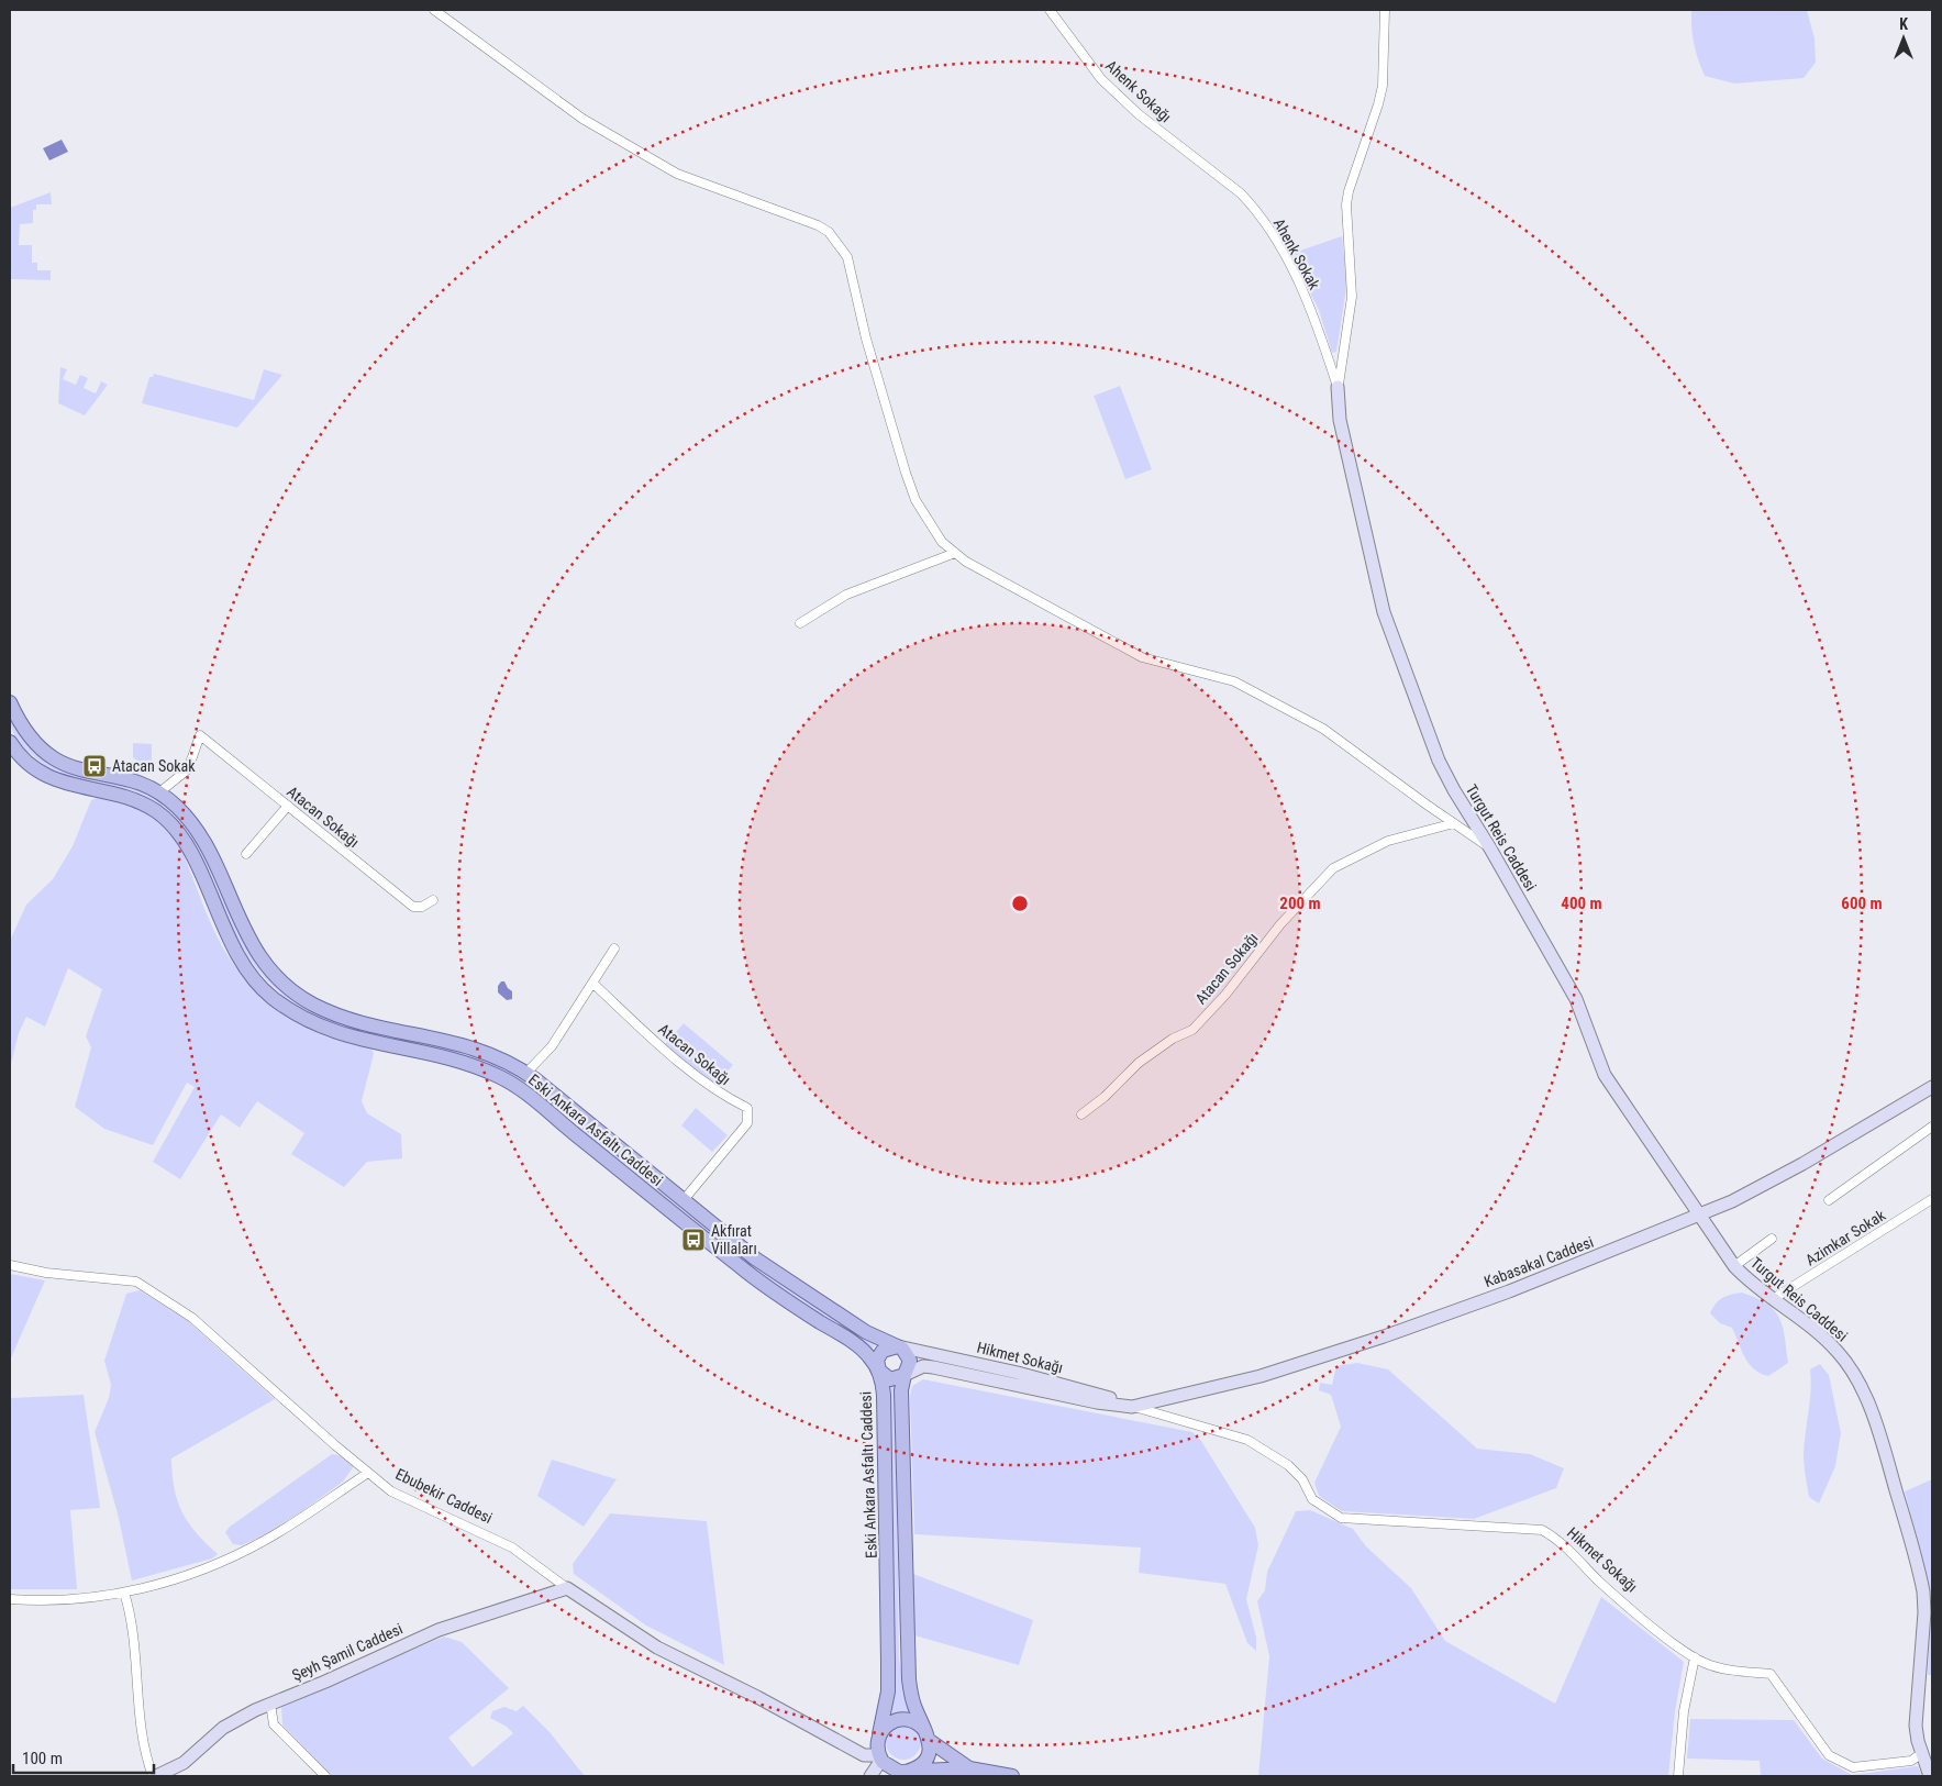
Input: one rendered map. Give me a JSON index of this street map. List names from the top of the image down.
{
  "streets": {
    "main road": ["Eski Ankara Asfaltı Caddesi"],
    "street": [
      "Ahenk Sokağı",
      "Ahenk Sokak",
      "Atacan Sokağı",
      "Turgut Reis Caddesi",
      "Azimkar Sokak",
      "Kabasakal Caddesi",
      "Hikmet Sokağı",
      "Ebubekir Caddesi",
      "Şeyh Şamil Caddesi"
    ]
  },
  "crossings": [
    ["Ahenk Sokağı", "Ahenk Sokak"],
    ["Ahenk Sokak", "Turgut Reis Caddesi"],
    ["Atacan Sokağı", "Eski Ankara Asfaltı Caddesi"],
    ["Turgut Reis Caddesi", "Azimkar Sokak"],
    ["Turgut Reis Caddesi", "Kabasakal Caddesi"],
    ["Turgut Reis Caddesi", "Hikmet Sokağı"],
    ["Eski Ankara Asfaltı Caddesi", "Hikmet Sokağı"],
    ["Eski Ankara Asfaltı Caddesi", "Ebubekir Caddesi"],
    ["Kabasakal Caddesi", "Hikmet Sokağı"],
    ["Ebubekir Caddesi", "Şeyh Şamil Caddesi"]
  ],
  "places": {
    "bus stop": ["Atacan Sokak", "Akfırat Villaları"]
  },
  "scale_bar": "100 m",
  "north": "top",
  "rings": ["200 m", "400 m", "600 m"]
}
